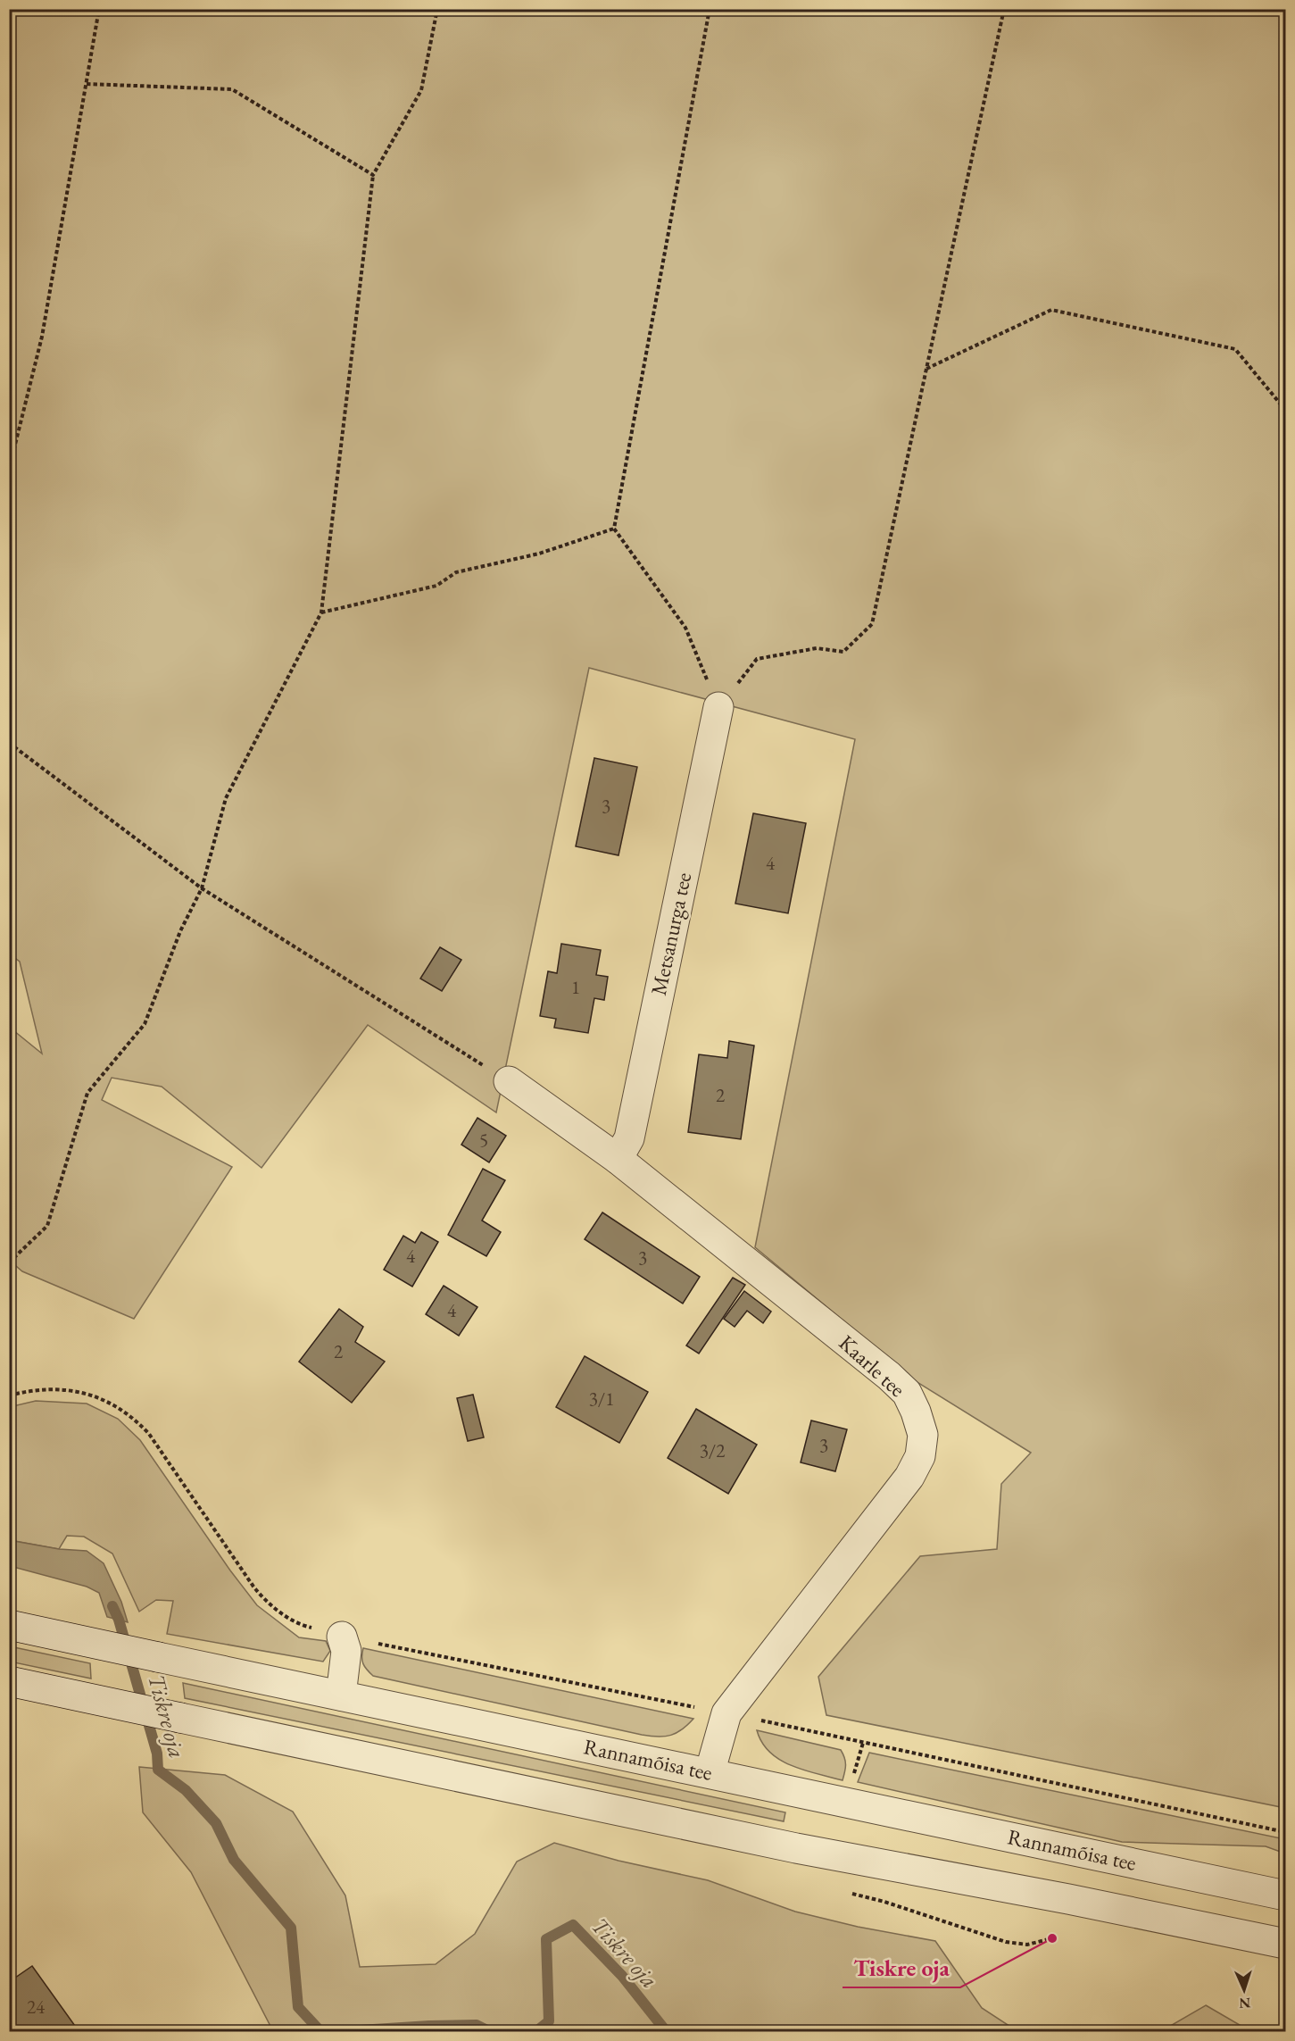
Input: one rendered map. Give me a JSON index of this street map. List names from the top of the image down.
{
  "streets": {
    "street": ["Metsanurga tee", "Kaarle tee", "Rannamõisa tee"]
  },
  "crossings": [
    ["Metsanurga tee", "Kaarle tee"],
    ["Kaarle tee", "Rannamõisa tee"]
  ],
  "water": ["Tiskre oja"],
  "places": ["Tiskre oja"],
  "house_numbers": [
    "3",
    "4",
    "1",
    "2",
    "5",
    "4",
    "3",
    "4",
    "2",
    "3/1",
    "3",
    "3/2",
    "24"
  ],
  "north": "bottom"
}
